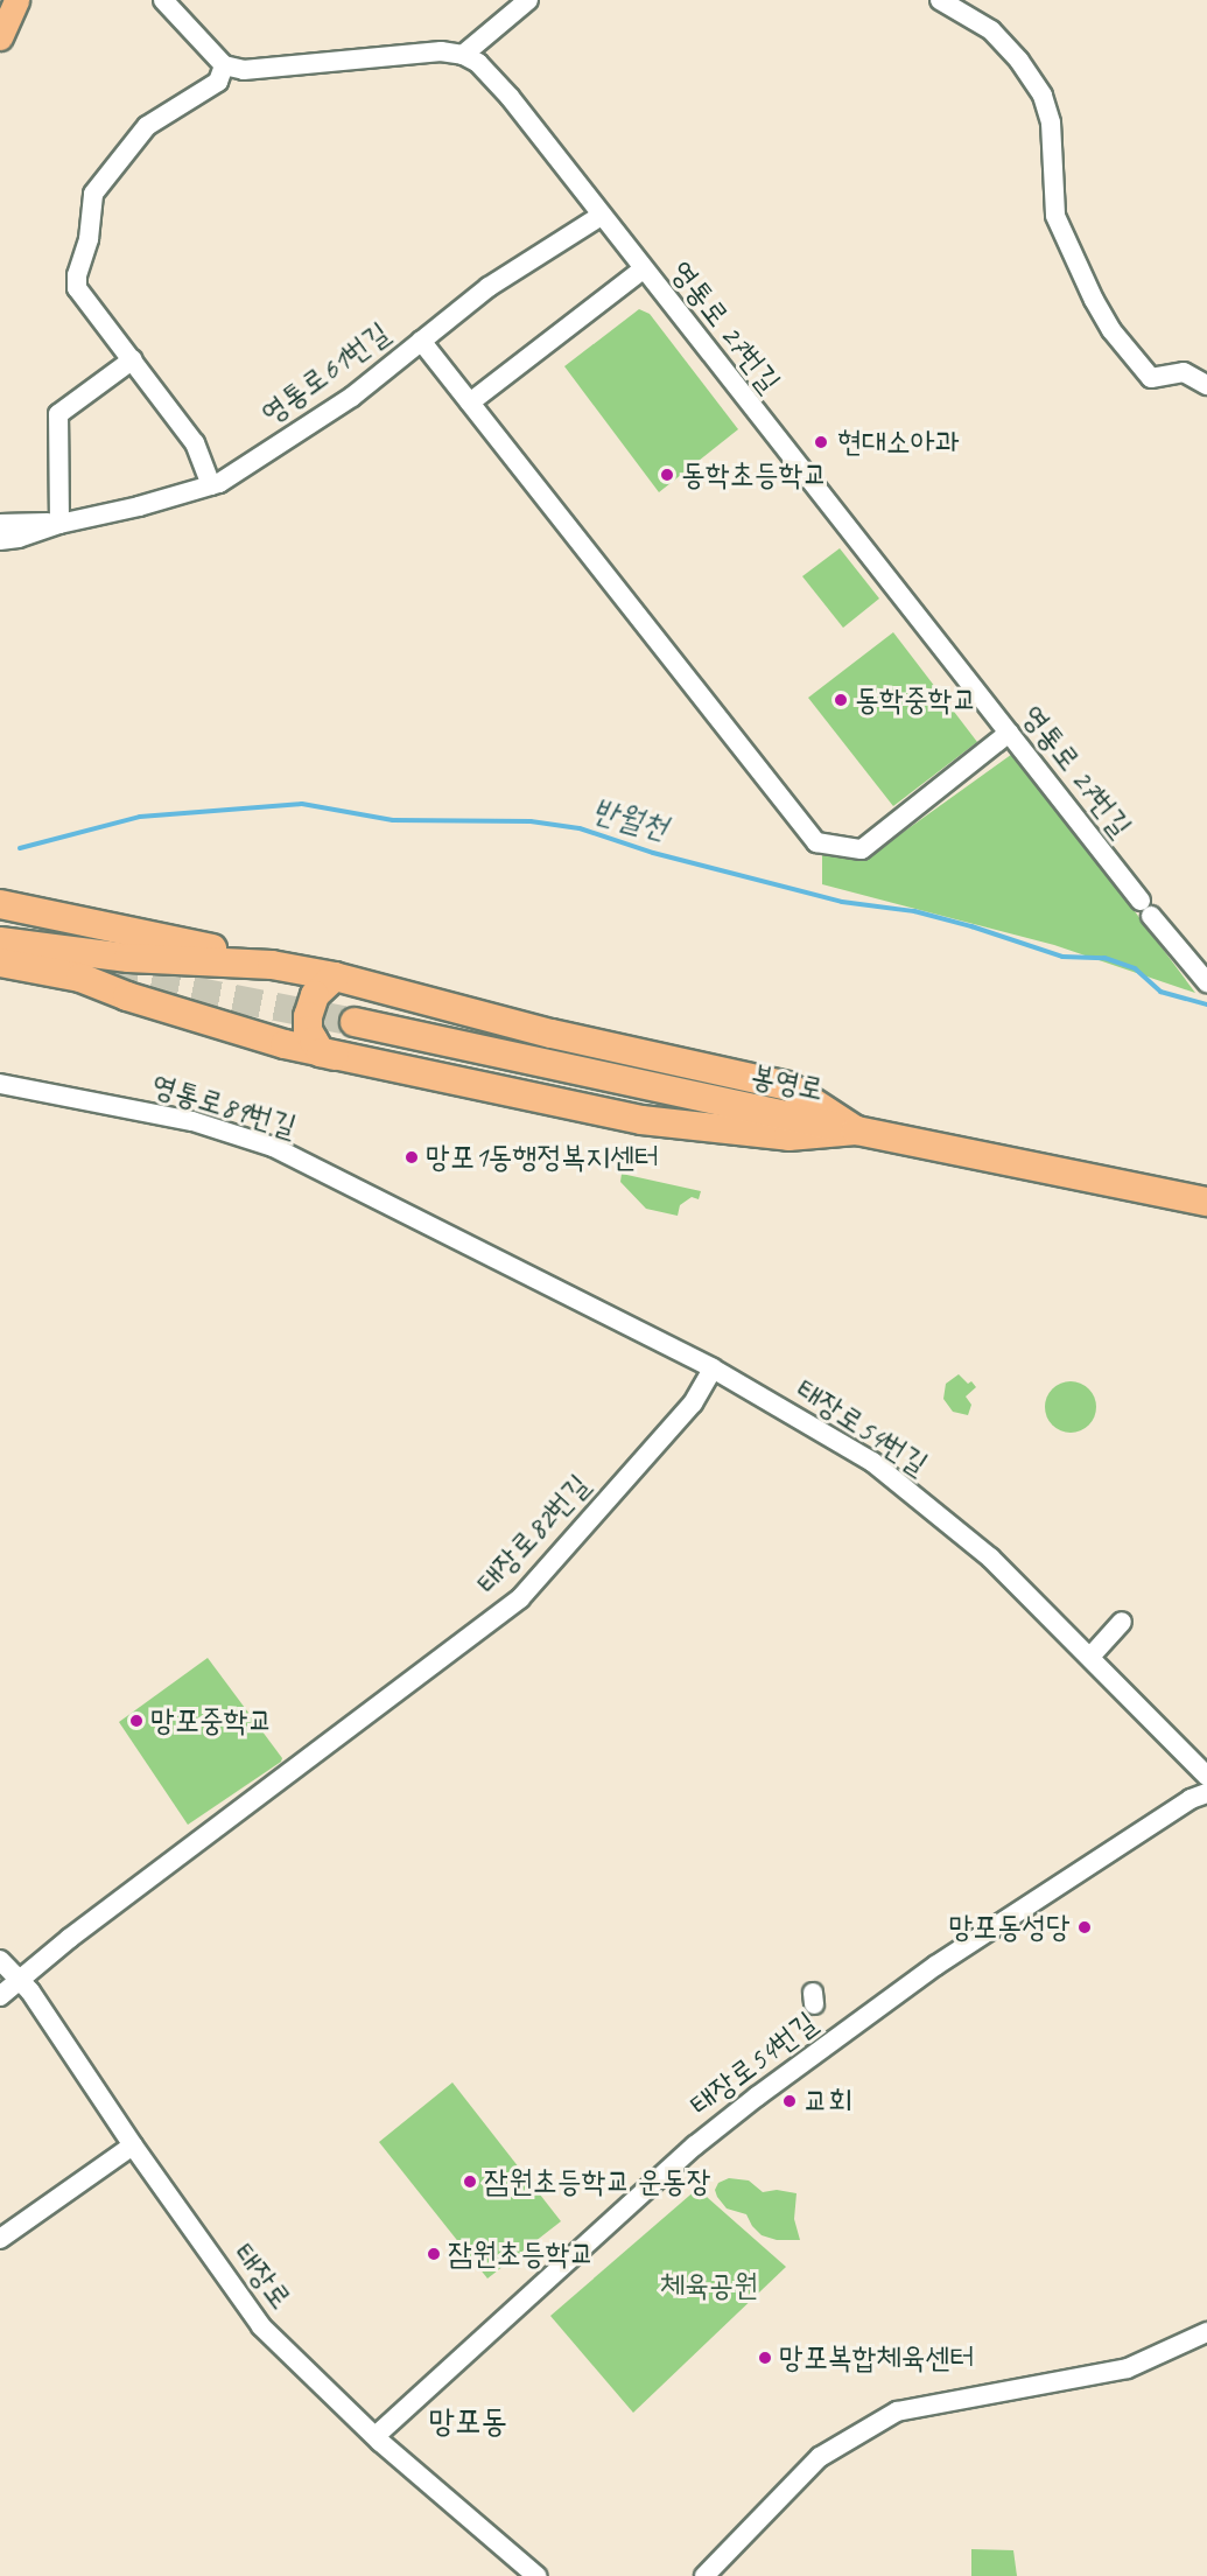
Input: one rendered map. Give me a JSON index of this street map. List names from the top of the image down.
{
  "streets": {
    "highway": ["봉영로"],
    "street": [
      "영통로 27번길",
      "영통로61번길",
      "영통로89번길",
      "태장로54번길",
      "태장로82번길",
      "태장로"
    ]
  },
  "crossings": [
    ["영통로 27번길", "영통로61번길"],
    ["영통로89번길", "태장로54번길"],
    ["태장로54번길", "태장로82번길"],
    ["태장로54번길", "태장로"],
    ["태장로82번길", "태장로"]
  ],
  "districts": ["망포동"],
  "water": ["반월천"],
  "parks": ["체육공원"],
  "places": [
    "현대소아과",
    "동학초등학교",
    "동학중학교",
    "망포1동행정복지센터",
    "망포중학교",
    "망포동성당",
    "교회",
    "잠원초등학교 운동장",
    "잠원초등학교",
    "망포복합체육센터"
  ]
}
